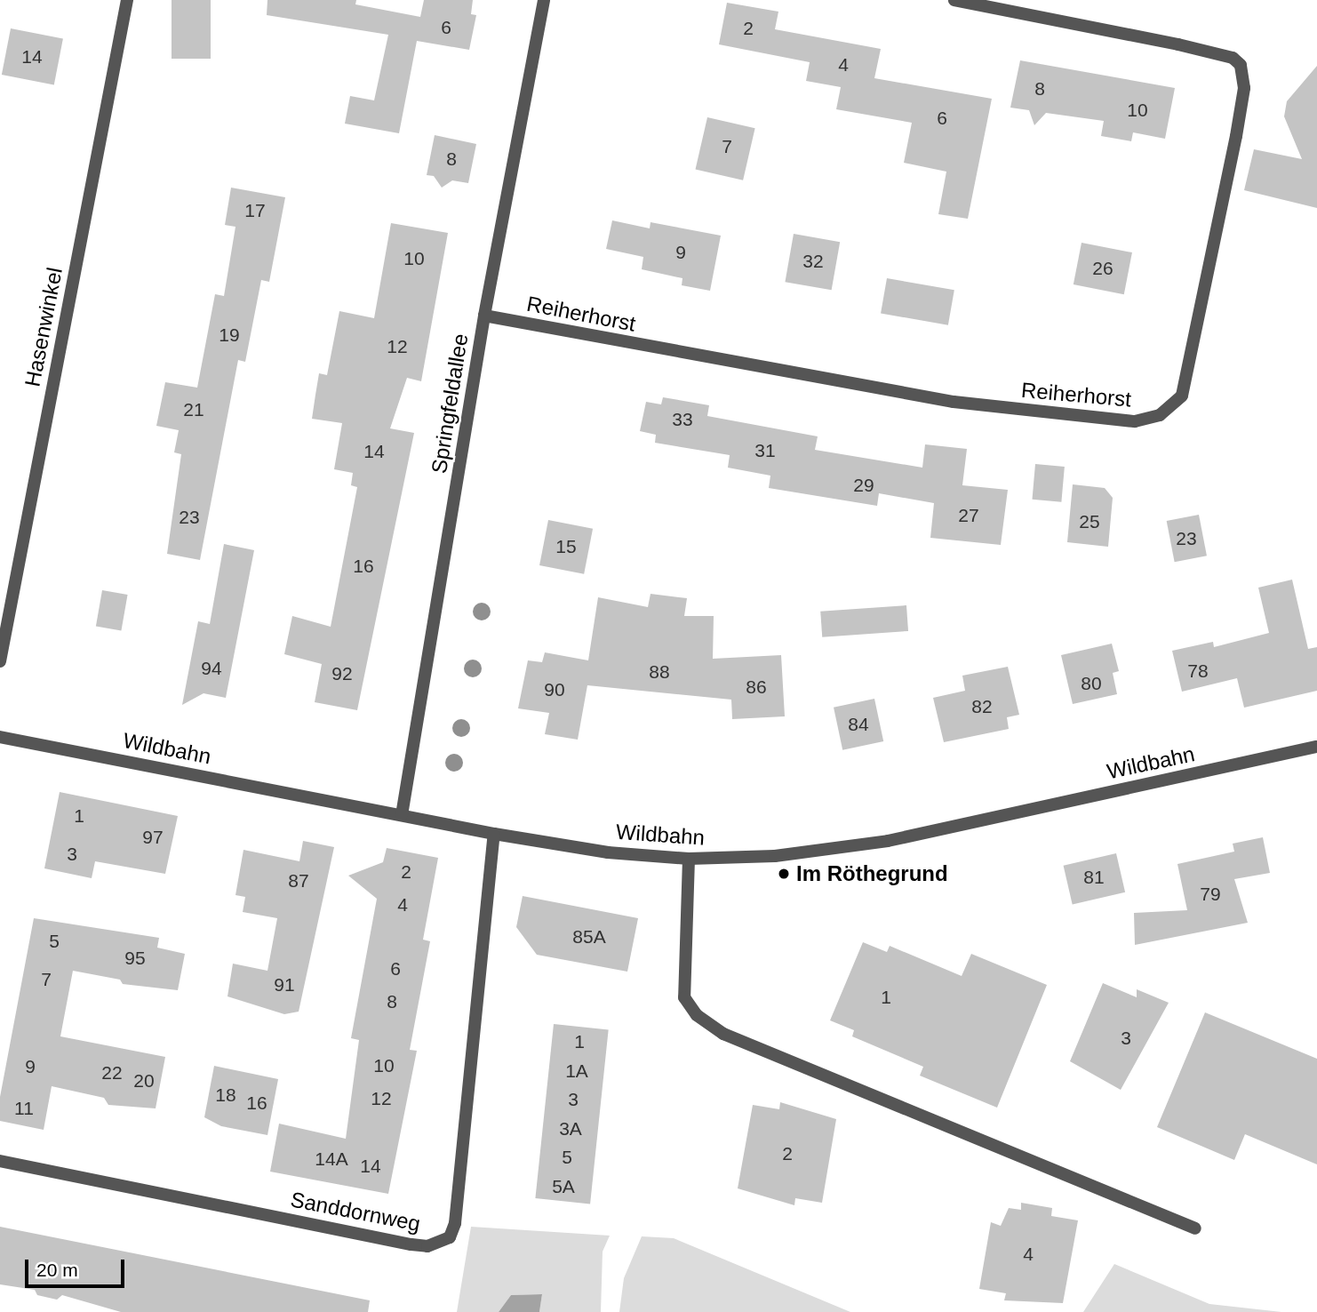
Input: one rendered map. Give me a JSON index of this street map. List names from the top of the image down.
{
  "streets": {
    "street": [
      "Reiherhorst",
      "Hasenwinkel",
      "Springfeldallee",
      "Wildbahn",
      "Sanddornweg"
    ]
  },
  "crossings": [
    ["Reiherhorst", "Springfeldallee"],
    ["Springfeldallee", "Wildbahn"],
    ["Wildbahn", "Sanddornweg"]
  ],
  "places": ["Im Röthegrund"],
  "house_numbers": [
    "6",
    "2",
    "14",
    "4",
    "8",
    "10",
    "6",
    "7",
    "8",
    "17",
    "9",
    "10",
    "32",
    "26",
    "19",
    "12",
    "21",
    "33",
    "31",
    "14",
    "29",
    "27",
    "23",
    "25",
    "23",
    "15",
    "16",
    "94",
    "78",
    "88",
    "92",
    "80",
    "86",
    "90",
    "82",
    "84",
    "1",
    "97",
    "3",
    "2",
    "81",
    "87",
    "79",
    "4",
    "85A",
    "5",
    "95",
    "6",
    "7",
    "91",
    "1",
    "8",
    "3",
    "1",
    "10",
    "9",
    "1A",
    "22",
    "20",
    "18",
    "12",
    "3",
    "16",
    "11",
    "3A",
    "2",
    "5",
    "14A",
    "14",
    "5A",
    "4"
  ],
  "scale_bar": "20 m"
}
